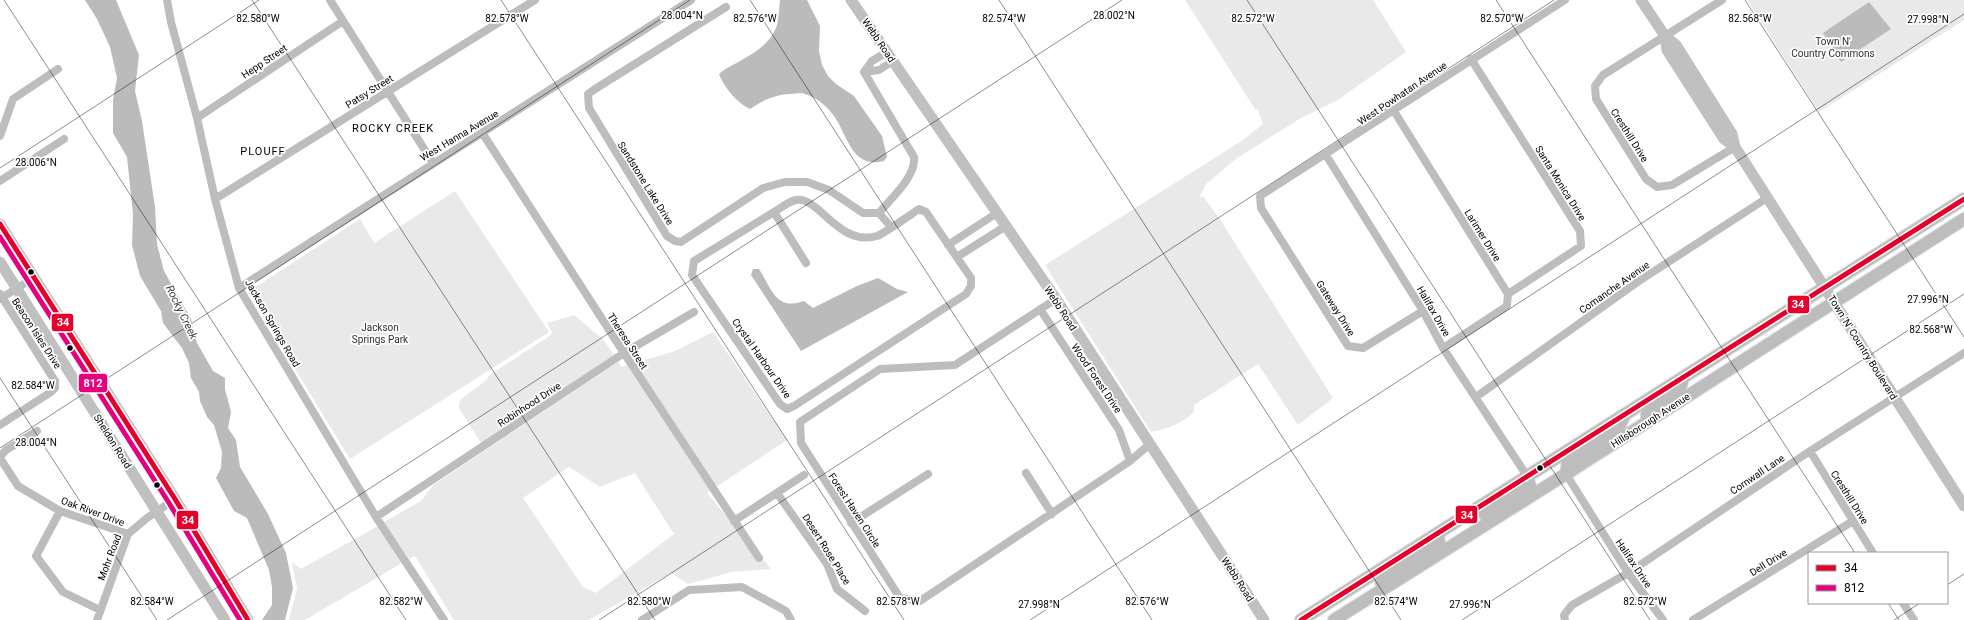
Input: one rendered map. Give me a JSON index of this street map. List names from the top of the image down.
{
  "streets": {
    "main road": ["Hillsborough Avenue"],
    "street": [
      "Webb Road",
      "Hepp Street",
      "Patsy Street",
      "West Powhatan Avenue",
      "West Hanna Avenue",
      "Cresthill Drive",
      "Sandstone Lake Drive",
      "Santa Monica Drive",
      "Larimer Drive",
      "Comanche Avenue",
      "Gateway Drive",
      "Halifax Drive",
      "Jackson Springs Road",
      "Beacon Isles Drive",
      "Theresa Street",
      "Town 'N' Country Boulevard",
      "Crystal Harbour Drive",
      "Wood Forest Drive",
      "Robinhood Drive",
      "Sheldon Road",
      "Cornwall Lane",
      "Forest Haven Circle",
      "Oak River Drive",
      "Desert Rose Place",
      "Mohr Road",
      "Dell Drive"
    ]
  },
  "crossings": [
    ["Webb Road", "Forest Haven Circle"],
    ["Hepp Street", "Jackson Springs Road"],
    ["Patsy Street", "Jackson Springs Road"],
    ["West Powhatan Avenue", "Santa Monica Drive"],
    ["West Powhatan Avenue", "Larimer Drive"],
    ["West Powhatan Avenue", "Gateway Drive"],
    ["West Powhatan Avenue", "Halifax Drive"],
    ["West Hanna Avenue", "Jackson Springs Road"],
    ["West Hanna Avenue", "Theresa Street"],
    ["Cresthill Drive", "Town 'N' Country Boulevard"],
    ["Cresthill Drive", "Cornwall Lane"],
    ["Cresthill Drive", "Dell Drive"],
    ["Santa Monica Drive", "Larimer Drive"],
    ["Comanche Avenue", "Halifax Drive"],
    ["Comanche Avenue", "Town 'N' Country Boulevard"],
    ["Gateway Drive", "Halifax Drive"],
    ["Halifax Drive", "Hillsborough Avenue"],
    ["Halifax Drive", "Cornwall Lane"],
    ["Jackson Springs Road", "Robinhood Drive"],
    ["Theresa Street", "Robinhood Drive"],
    ["Town 'N' Country Boulevard", "Hillsborough Avenue"],
    ["Town 'N' Country Boulevard", "Cornwall Lane"],
    ["Wood Forest Drive", "Forest Haven Circle"],
    ["Sheldon Road", "Mohr Road"],
    ["Oak River Drive", "Mohr Road"]
  ],
  "districts": ["ROCKY CREEK", "PLOUFF"],
  "water": ["Rocky Creek"],
  "parks": ["Town N' Country Commons", "Jackson Springs Park"],
  "lines": ["transit line 34", "transit line 812"],
  "legend": ["34", "812"],
  "coordinates": [
    "28.002°N",
    "28.004°N",
    "82.574°W",
    "82.580°W",
    "82.578°W",
    "82.576°W",
    "82.572°W",
    "82.570°W",
    "82.568°W",
    "27.998°N",
    "28.006°N",
    "27.996°N",
    "82.584°W",
    "82.582°W"
  ]
}
